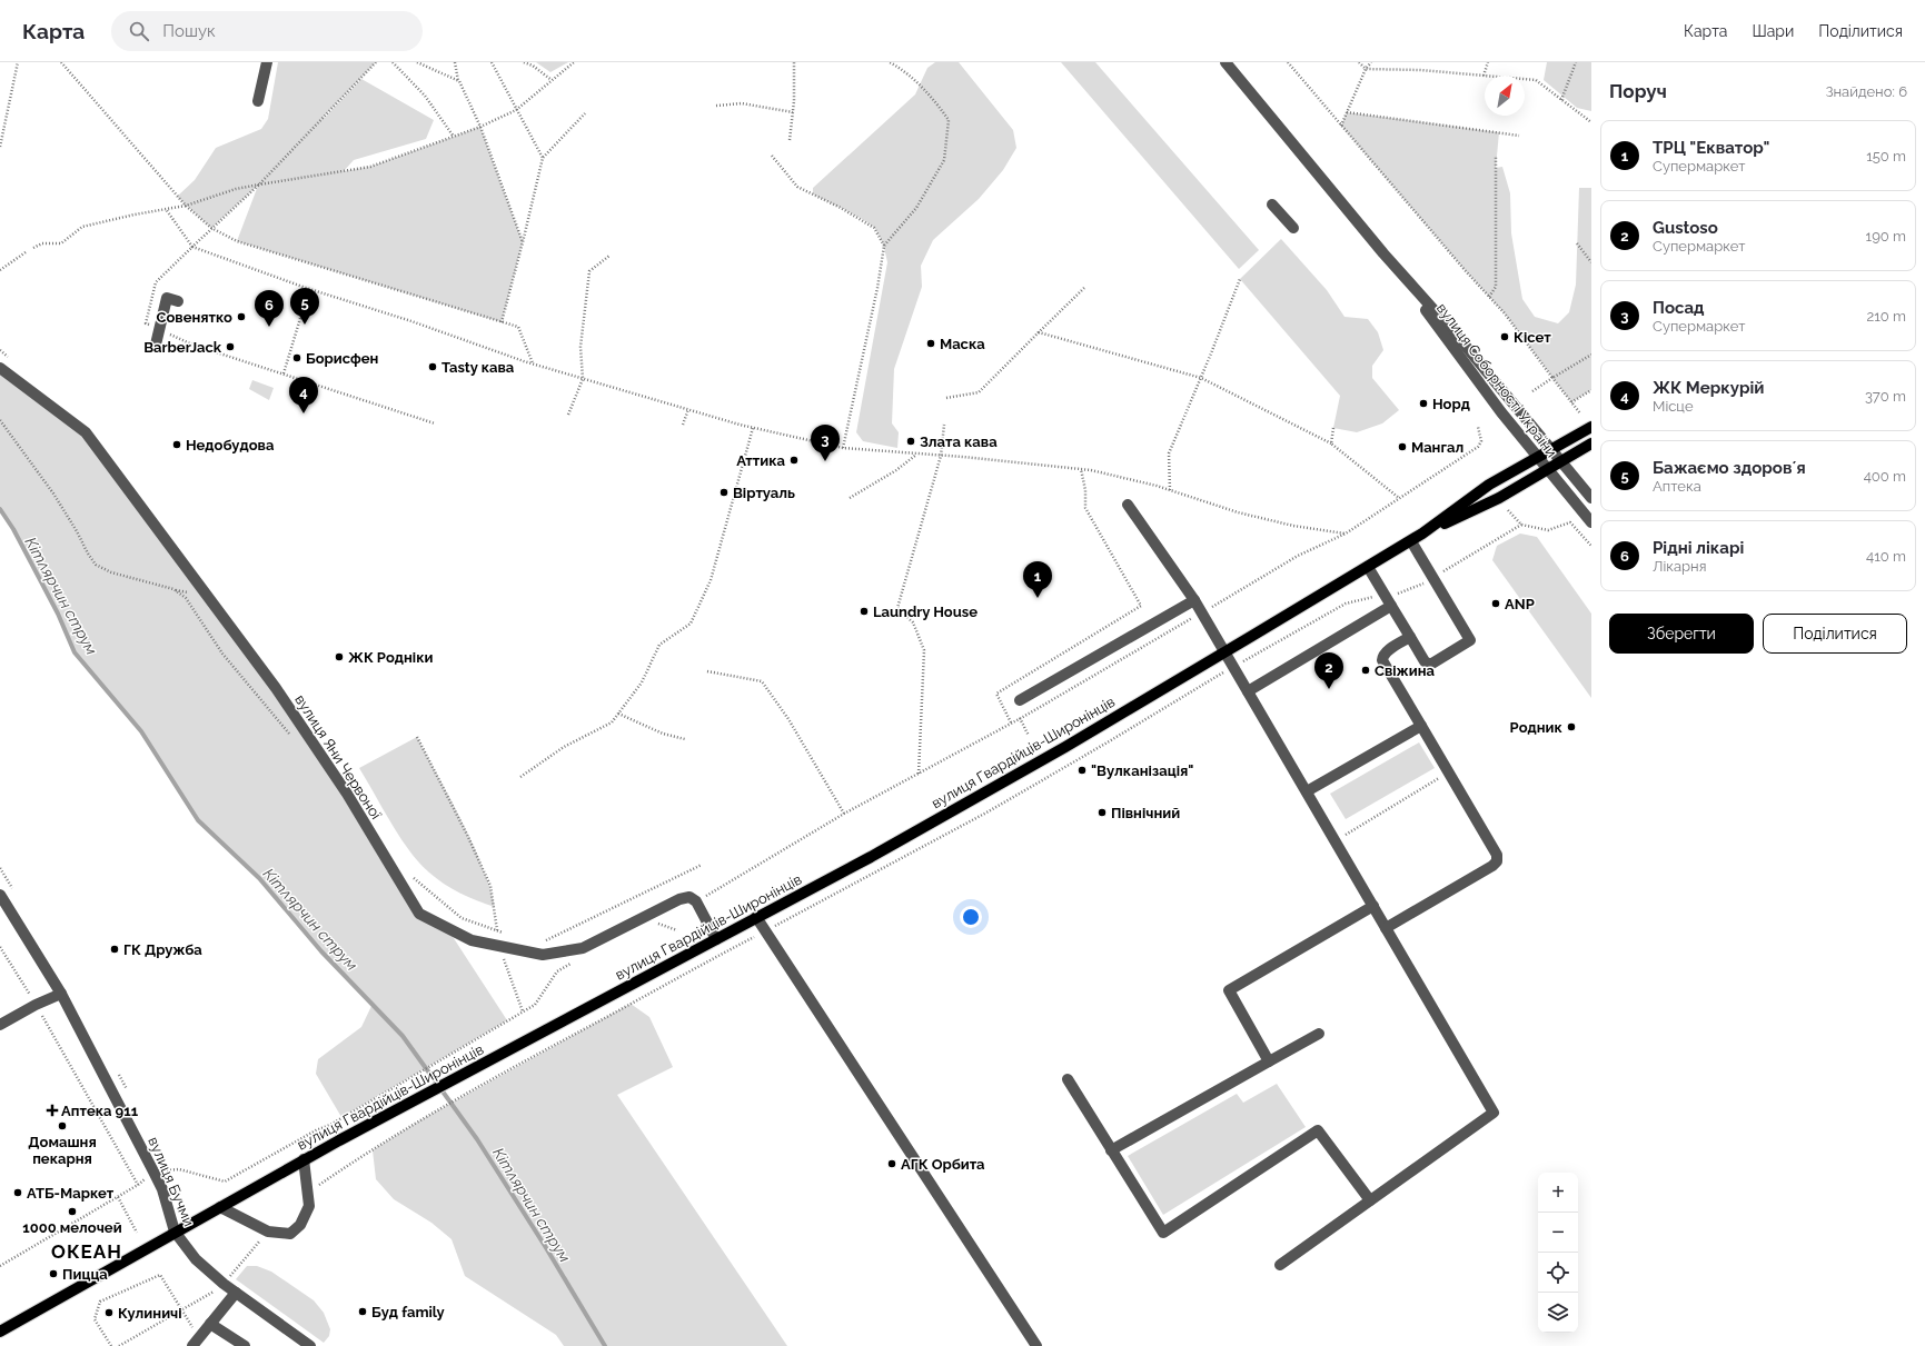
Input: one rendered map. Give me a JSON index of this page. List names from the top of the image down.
{
  "streets": {
    "main road": ["вулиця Гвардійців-Широнінців"],
    "street": ["вулиця Соборності України", "вулиця Яни Червоної", "вулиця Бучми"]
  },
  "crossings": [
    ["вулиця Соборності України", "вулиця Гвардійців-Широнінців"],
    ["вулиця Гвардійців-Широнінців", "вулиця Бучми"]
  ],
  "districts": ["ОКЕАН"],
  "water": ["Кітлярчин струм"],
  "places": {
    "other": [
      "Совенятко",
      "Кісет",
      "Маска",
      "BarberJack",
      "Борисфен",
      "Tasty кава",
      "Норд",
      "Злата кава",
      "Недобудова",
      "Мангал",
      "Аттика",
      "Віртуаль",
      "ANP",
      "Laundry House",
      "ЖК Родніки",
      "Свіжина",
      "Родник",
      "\"Вулканізація\"",
      "Північний",
      "ГК Дружба",
      "Домашня пекарня",
      "АГК Орбита",
      "АТБ-Маркет",
      "1000 мелочей",
      "Пицца",
      "Буд family",
      "Кулиничі"
    ],
    "health": ["Аптека 911"]
  },
  "north": "top right",
  "page": {
    "header": "Карта",
    "search": "Пошук",
    "nav": ["Карта", "Шари", "Поділитися"],
    "heading": ["Поруч", "Знайдено: 6"],
    "list": [
      {
        "mark": "1",
        "name": "ТРЦ \"Екватор\"",
        "note": "Супермаркет",
        "value": "150 m"
      },
      {
        "mark": "2",
        "name": "Gustoso",
        "note": "Супермаркет",
        "value": "190 m"
      },
      {
        "mark": "3",
        "name": "Посад",
        "note": "Супермаркет",
        "value": "210 m"
      },
      {
        "mark": "4",
        "name": "ЖК Меркурій",
        "note": "Місце",
        "value": "370 m"
      },
      {
        "mark": "5",
        "name": "Бажаємо здоровʼя",
        "note": "Аптека",
        "value": "400 m"
      },
      {
        "mark": "6",
        "name": "Рідні лікарі",
        "note": "Лікарня",
        "value": "410 m"
      }
    ],
    "pins": [
      "5",
      "6",
      "4",
      "3",
      "1",
      "2"
    ],
    "buttons": ["Зберегти", "Поділитися"],
    "map_buttons": ["+", "−"]
  }
}
